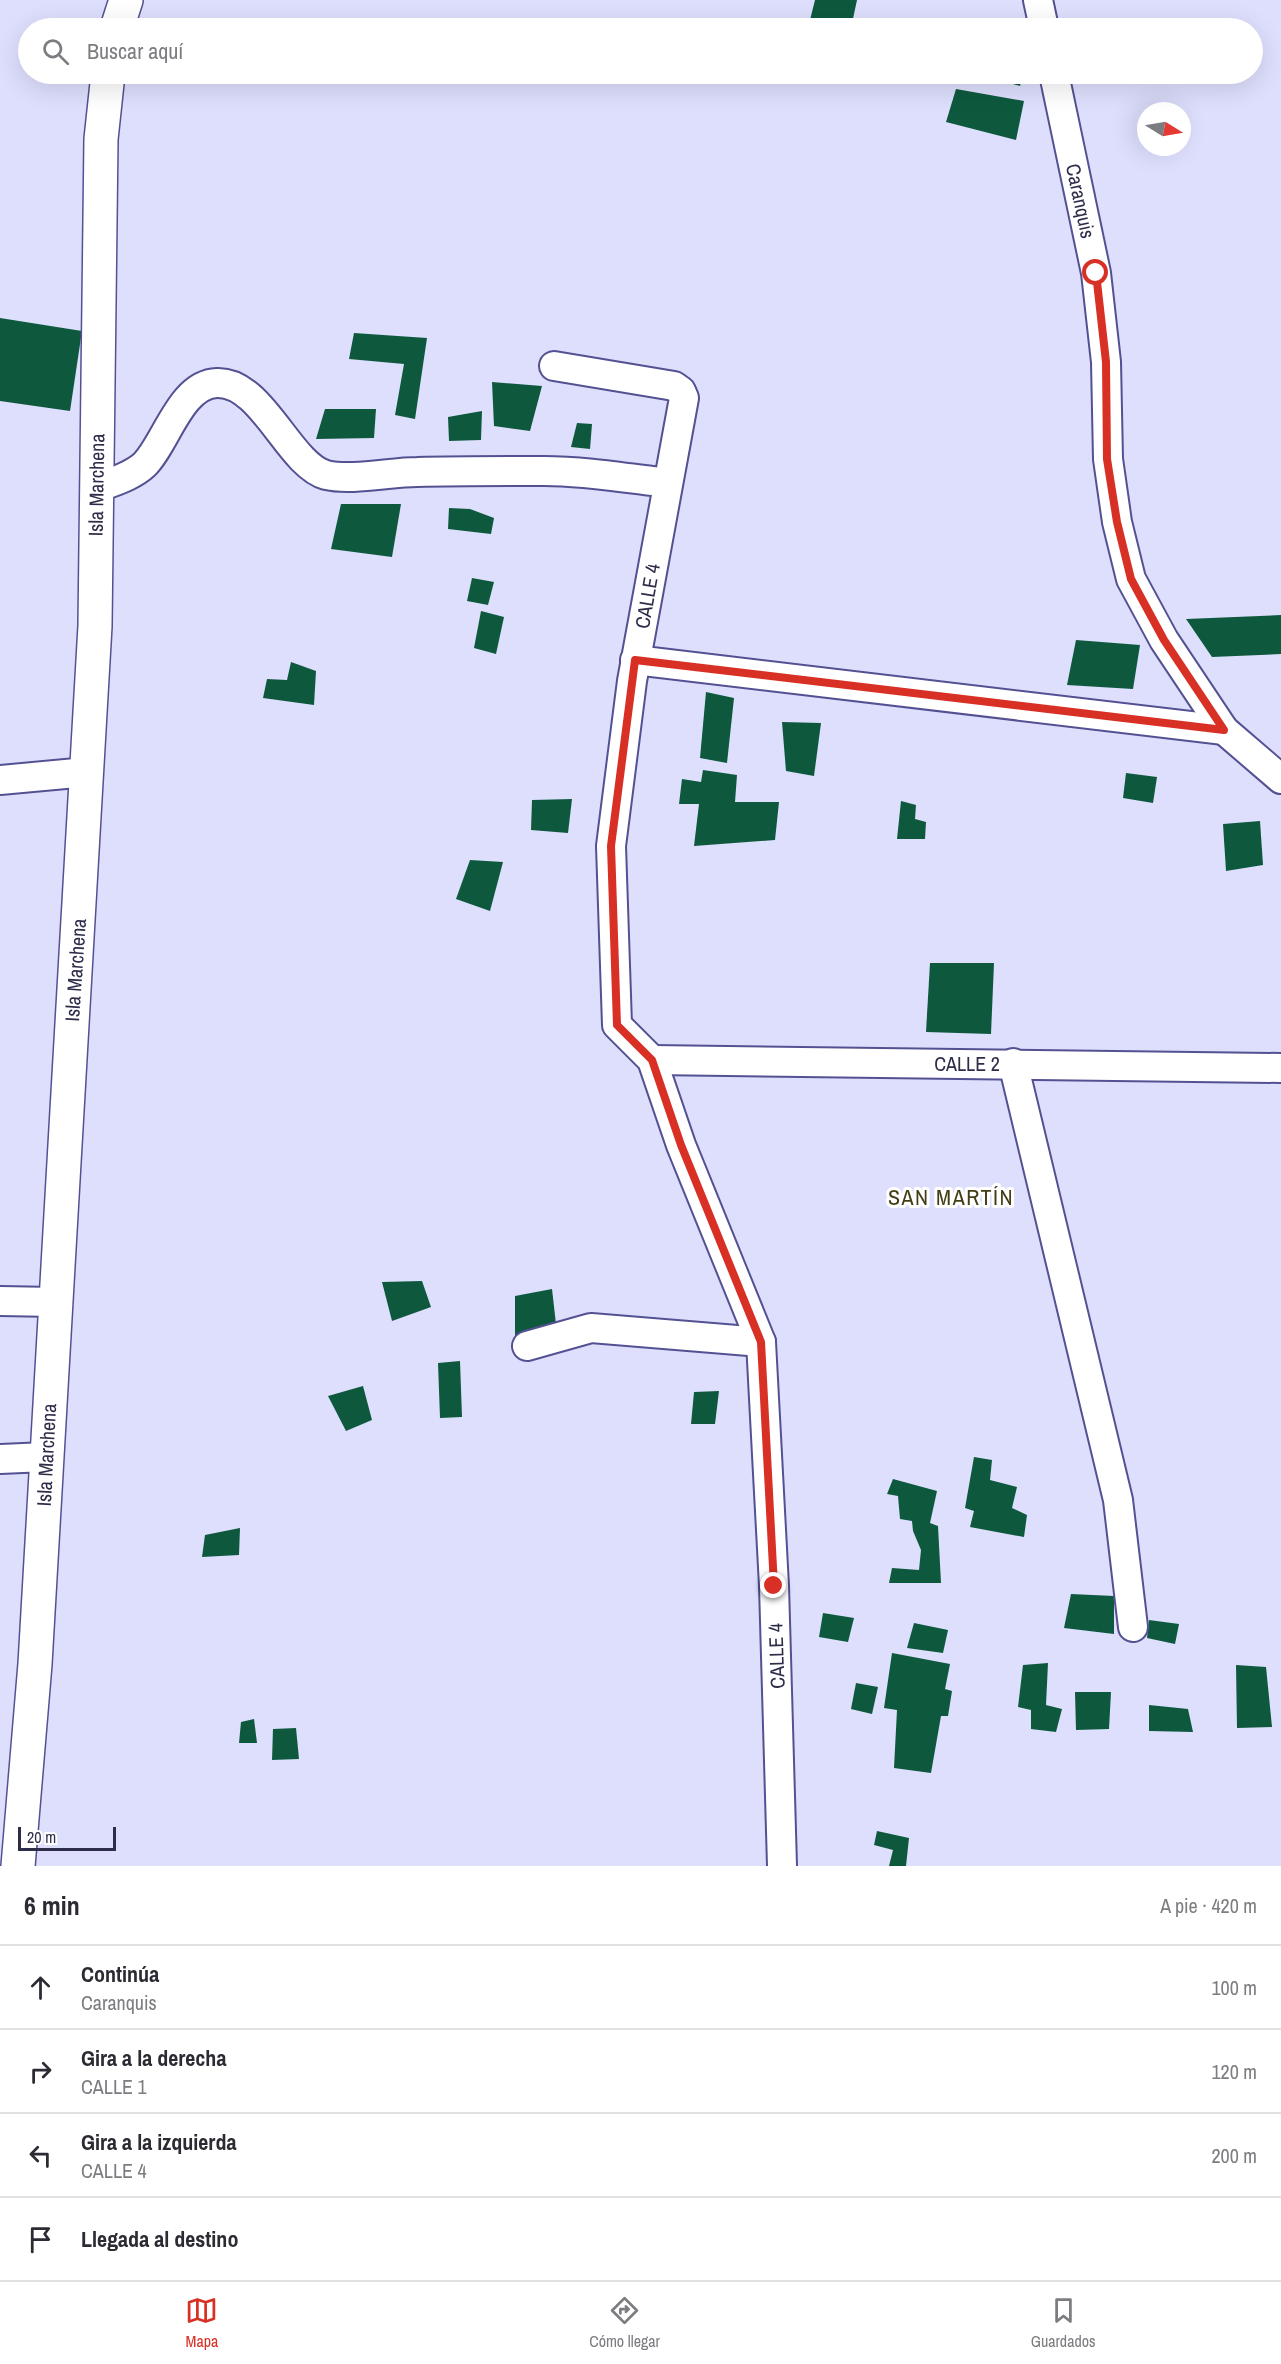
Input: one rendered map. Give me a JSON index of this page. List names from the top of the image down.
{
  "streets": {
    "street": [
      "Caranquis",
      "Isla Marchena",
      "CALLE 4",
      "CALLE 2"
    ]
  },
  "crossings": [
    ["CALLE 4", "CALLE 2"]
  ],
  "districts": ["SAN MARTÍN"],
  "scale_bar": "20 m",
  "north": "right",
  "page": {
    "search": "Buscar aquí",
    "scale": "20 m",
    "heading": ["6 min", "A pie · 420 m"],
    "list": [
      ["Continúa", "Caranquis", "100 m"],
      ["Gira a la derecha", "CALLE 1", "120 m"],
      ["Gira a la izquierda", "CALLE 4", "200 m"],
      "Llegada al destino"
    ],
    "nav": ["Mapa", "Cómo llegar", "Guardados"]
  }
}
